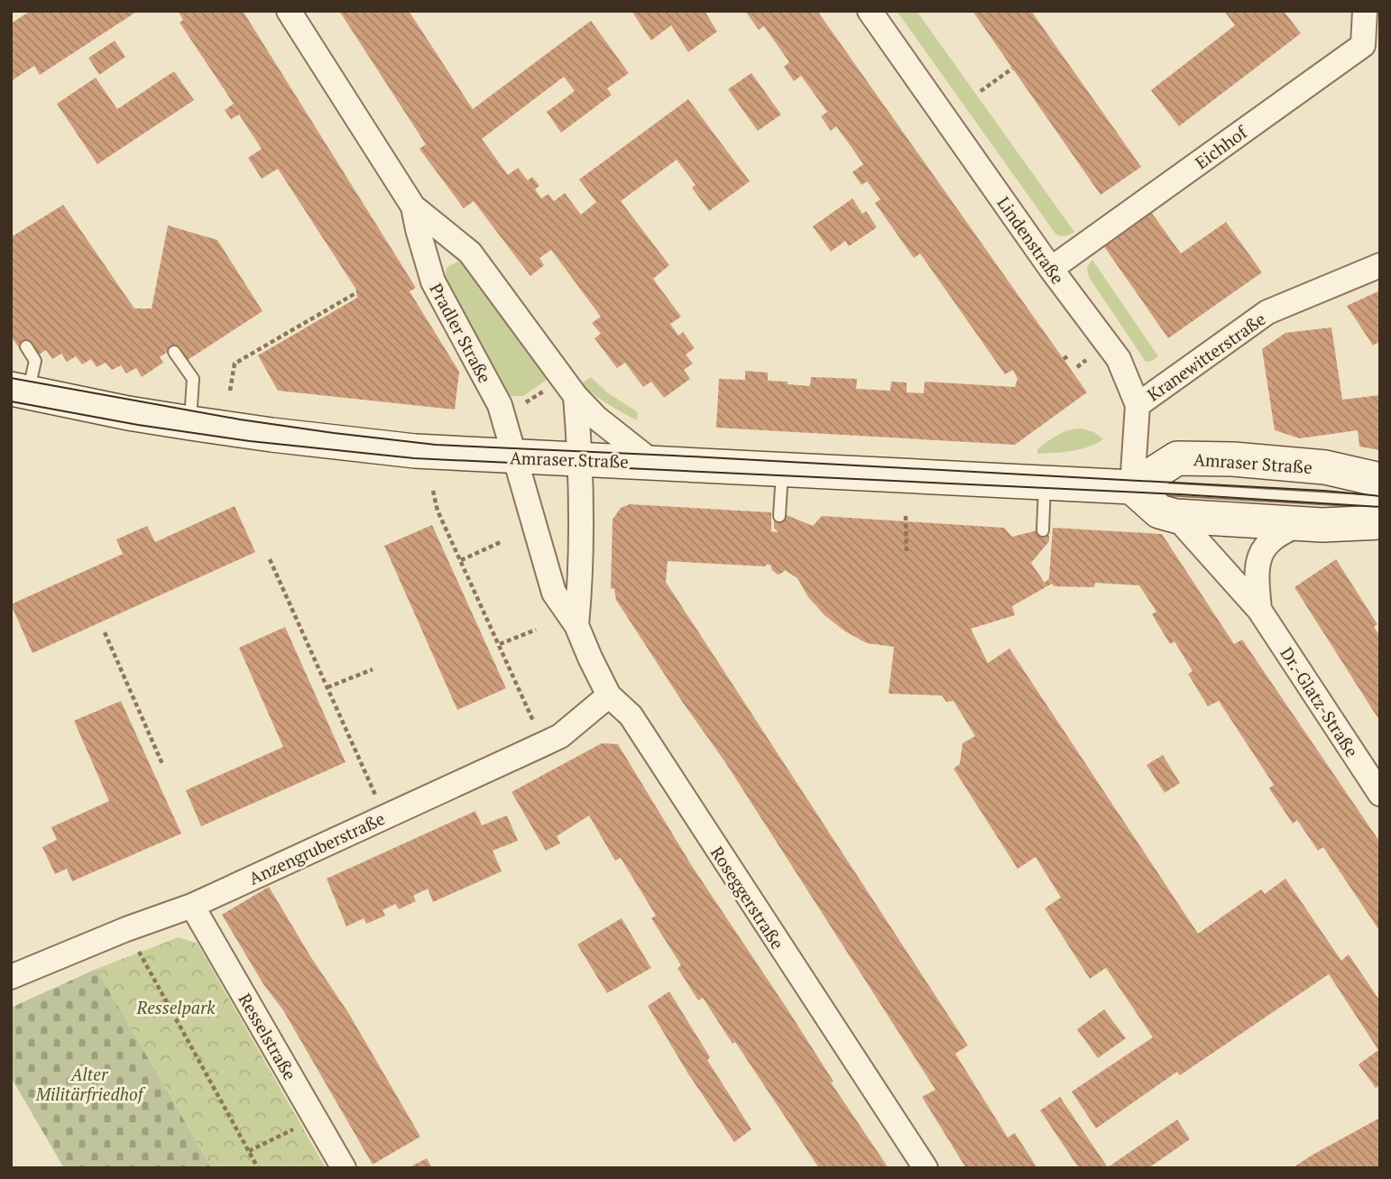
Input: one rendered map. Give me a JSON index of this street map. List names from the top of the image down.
{
  "streets": {
    "street": [
      "Eichhof",
      "Lindenstraße",
      "Pradler Straße",
      "Kranewitterstraße",
      "Amraser Straße",
      "Dr.-Glatz-Straße",
      "Anzengruberstraße",
      "Roseggerstraße",
      "Resselstraße"
    ]
  },
  "crossings": [
    ["Eichhof", "Lindenstraße"],
    ["Lindenstraße", "Kranewitterstraße"],
    ["Lindenstraße", "Amraser Straße"],
    ["Pradler Straße", "Amraser Straße"],
    ["Pradler Straße", "Roseggerstraße"],
    ["Amraser Straße", "Roseggerstraße"],
    ["Anzengruberstraße", "Roseggerstraße"],
    ["Anzengruberstraße", "Resselstraße"]
  ],
  "parks": ["Resselpark", "Alter Militärfriedhof"]
}
